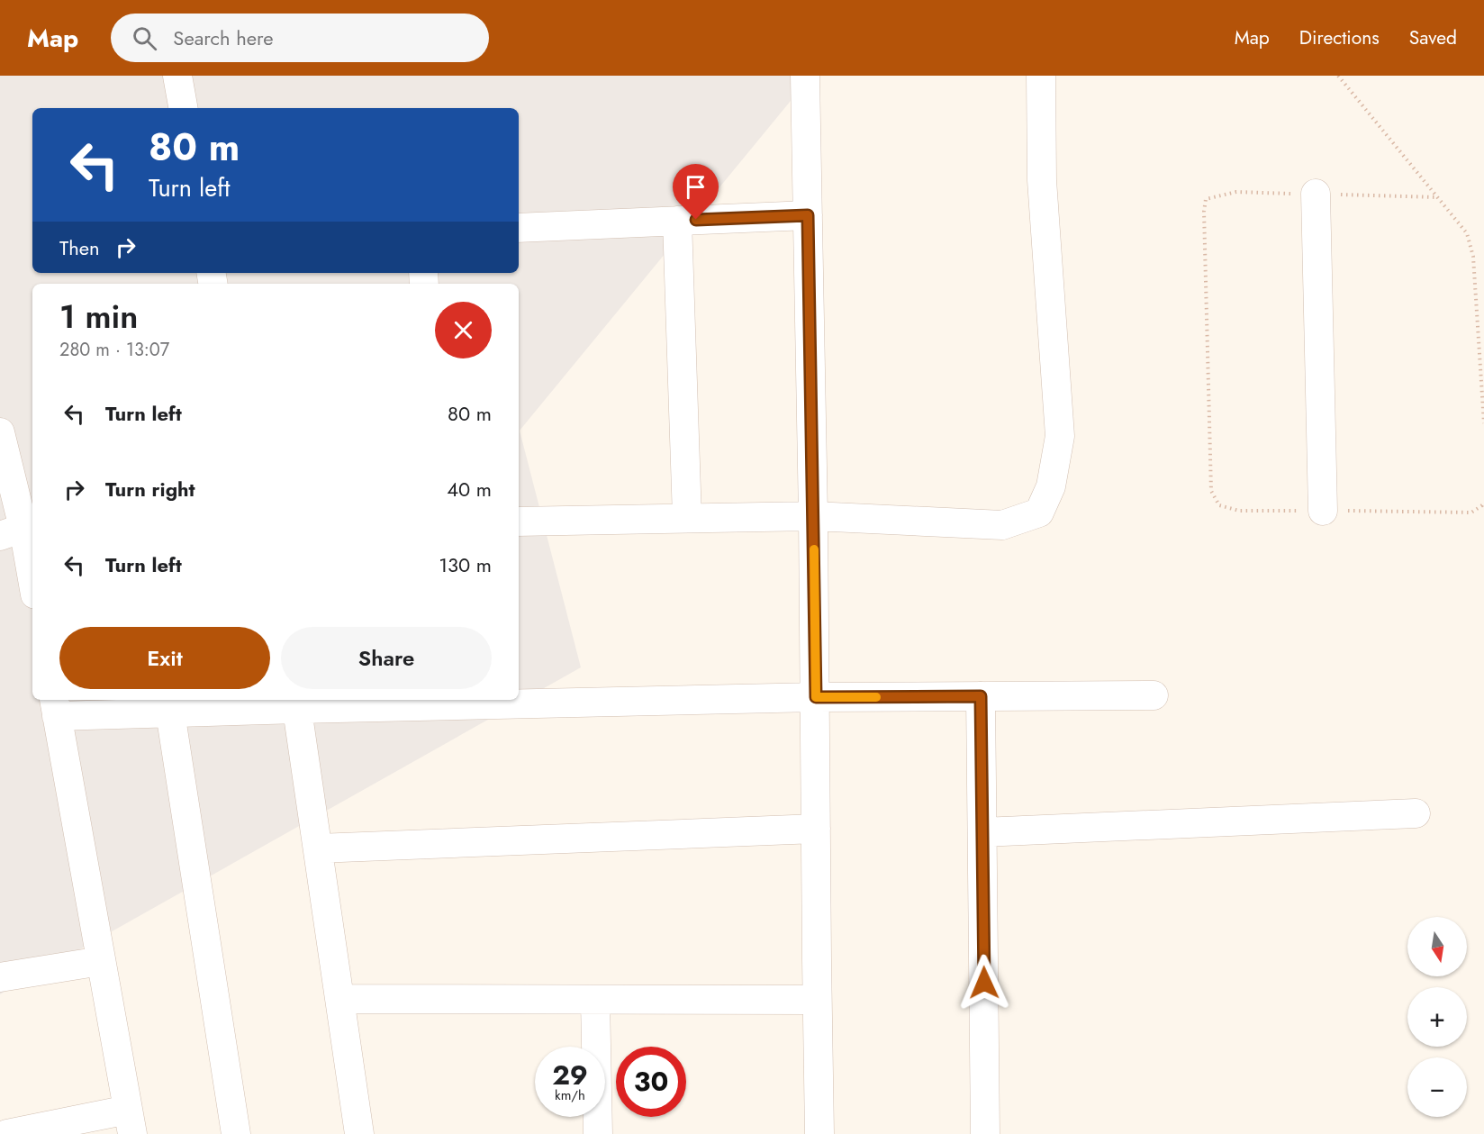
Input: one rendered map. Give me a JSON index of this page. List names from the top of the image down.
{
  "north": "bottom",
  "page": {
    "header": "Map",
    "search": "Search here",
    "nav": ["Map", "Directions", "Saved"],
    "turn": ["80 m", "Turn left"],
    "then": "Then",
    "heading": ["1 min", "280 m · 13:07"],
    "list": [
      {
        "name": "Turn left",
        "value": "80 m"
      },
      {
        "name": "Turn right",
        "value": "40 m"
      },
      {
        "name": "Turn left",
        "value": "130 m"
      }
    ],
    "buttons": ["Exit", "Share"],
    "map_buttons": ["+", "−"],
    "speed": "29 km/h",
    "limit": "30"
  }
}
